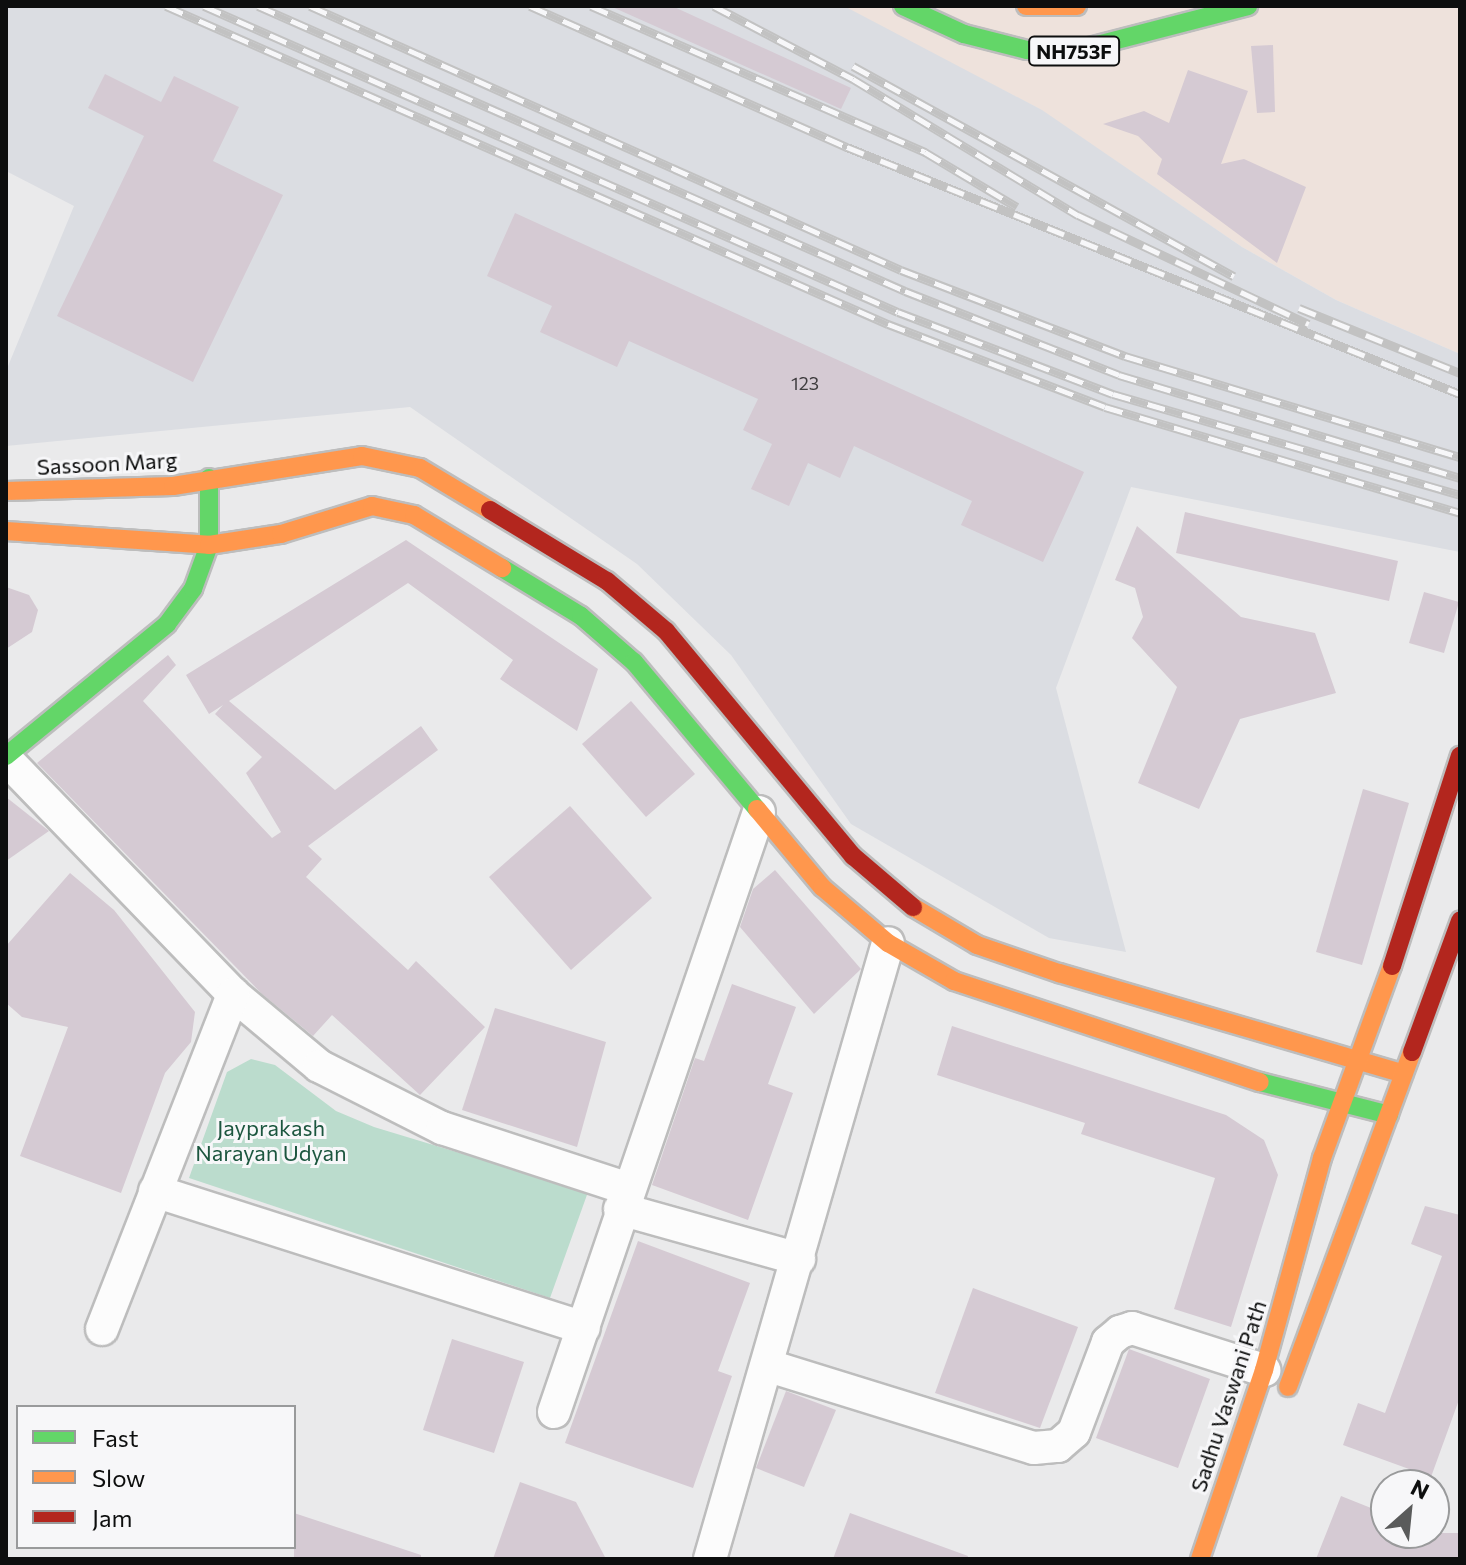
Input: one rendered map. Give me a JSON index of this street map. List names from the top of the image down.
{
  "streets": {
    "main road": ["NH753F", "Sassoon Marg", "Sadhu Vaswani Path"]
  },
  "crossings": [
    ["Sassoon Marg", "Sadhu Vaswani Path"]
  ],
  "parks": ["Jayprakash Narayan Udyan"],
  "house_numbers": ["123"],
  "legend": ["Fast", "Slow", "Jam"],
  "north": "top right"
}
